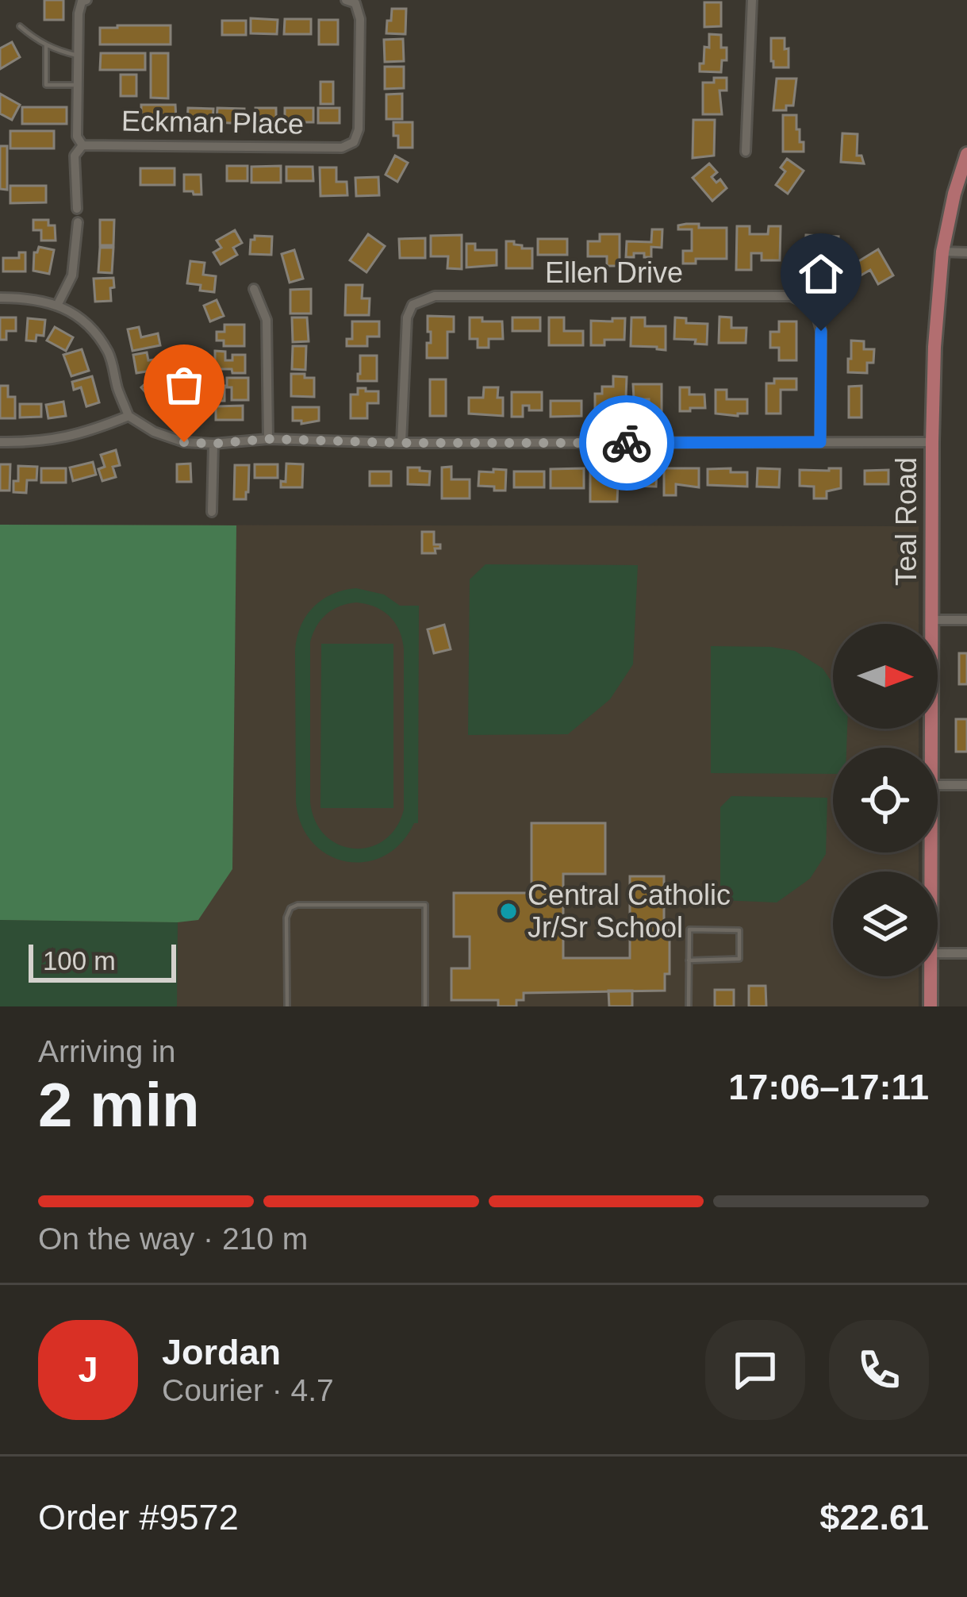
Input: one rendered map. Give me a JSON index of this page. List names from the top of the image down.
{
  "streets": {
    "main road": ["Teal Road"],
    "street": ["Eckman Place", "Ellen Drive"]
  },
  "places": ["Central Catholic Jr/Sr School"],
  "scale_bar": "100 m",
  "north": "right",
  "page": {
    "scale": "100 m",
    "heading": ["2 min", "Arriving in", "17:06–17:11"],
    "panel": [
      "Jordan",
      "Courier · 4.7",
      "Order #9572",
      "$22.61"
    ],
    "bar": "On the way · 210 m",
    "round": "J"
  }
}
